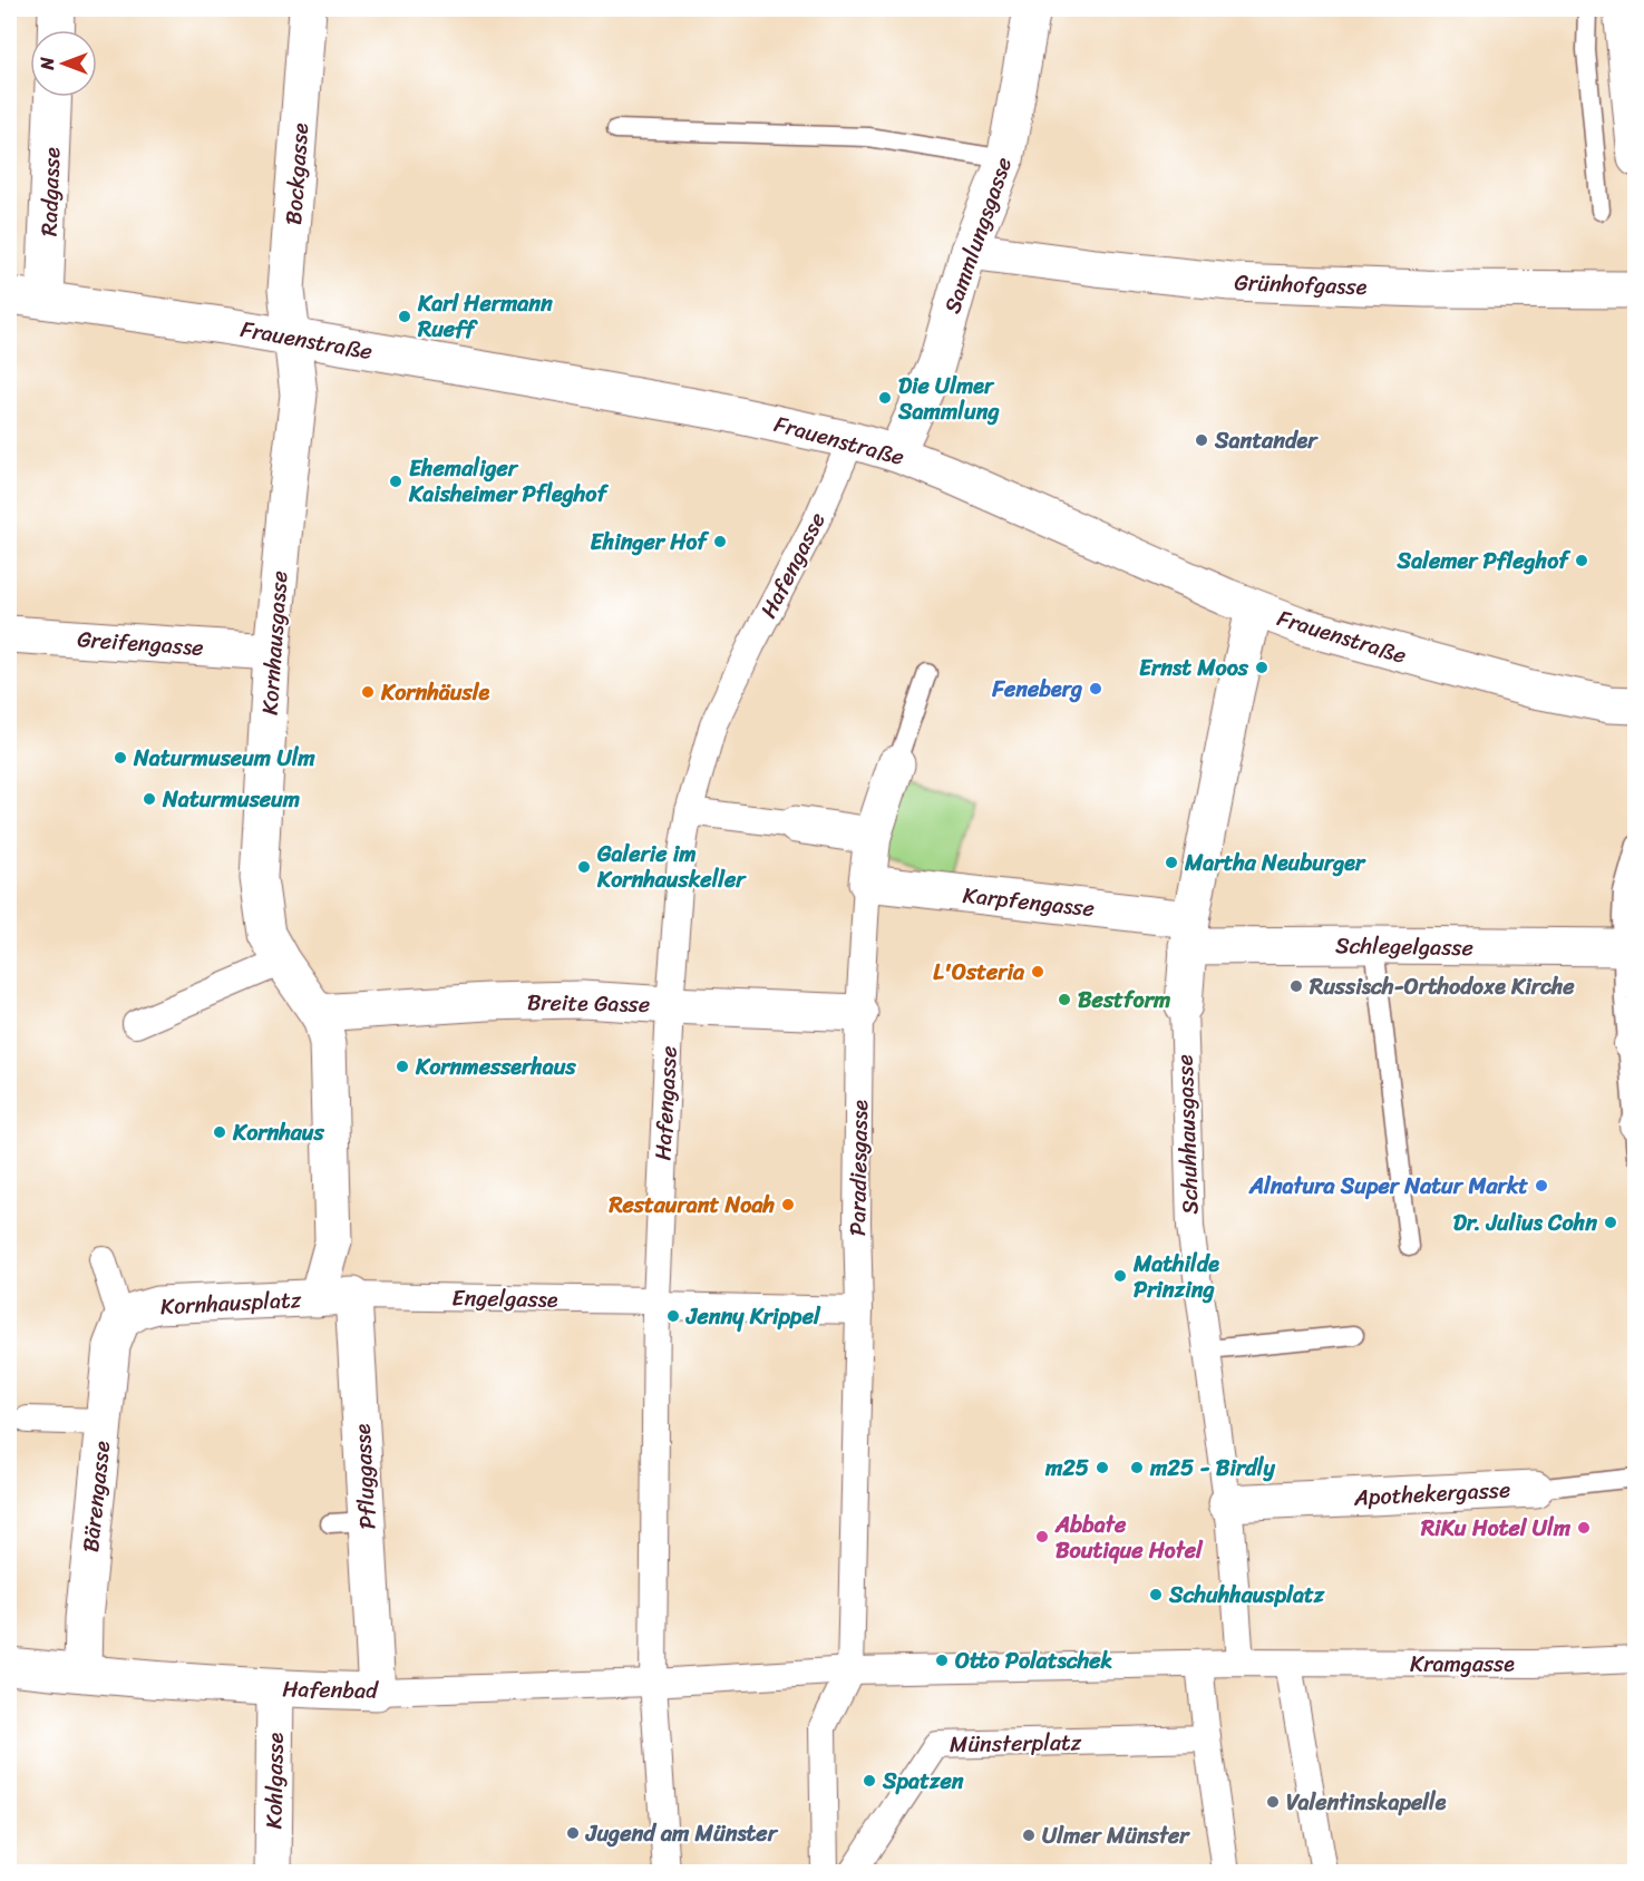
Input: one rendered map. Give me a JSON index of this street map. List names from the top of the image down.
{
  "streets": {
    "street": [
      "Bockgasse",
      "Radgasse",
      "Sammlungsgasse",
      "Grünhofgasse",
      "Frauenstraße",
      "Hafengasse",
      "Greifengasse",
      "Kornhausgasse",
      "Karpfengasse",
      "Schlegelgasse",
      "Breite Gasse",
      "Schuhhausgasse",
      "Paradiesgasse",
      "Engelgasse",
      "Kornhausplatz",
      "Pfluggasse",
      "Apothekergasse",
      "Bärengasse",
      "Kramgasse",
      "Hafenbad",
      "Münsterplatz",
      "Kohlgasse"
    ]
  },
  "crossings": [
    ["Bockgasse", "Frauenstraße"],
    ["Bockgasse", "Kornhausgasse"],
    ["Radgasse", "Frauenstraße"],
    ["Sammlungsgasse", "Grünhofgasse"],
    ["Sammlungsgasse", "Frauenstraße"],
    ["Frauenstraße", "Hafengasse"],
    ["Frauenstraße", "Kornhausgasse"],
    ["Frauenstraße", "Schuhhausgasse"],
    ["Hafengasse", "Breite Gasse"],
    ["Hafengasse", "Engelgasse"],
    ["Hafengasse", "Hafenbad"],
    ["Greifengasse", "Kornhausgasse"],
    ["Kornhausgasse", "Breite Gasse"],
    ["Kornhausgasse", "Kornhausplatz"],
    ["Karpfengasse", "Schlegelgasse"],
    ["Karpfengasse", "Schuhhausgasse"],
    ["Karpfengasse", "Paradiesgasse"],
    ["Schlegelgasse", "Schuhhausgasse"],
    ["Breite Gasse", "Paradiesgasse"],
    ["Breite Gasse", "Kornhausplatz"],
    ["Schuhhausgasse", "Apothekergasse"],
    ["Paradiesgasse", "Engelgasse"],
    ["Engelgasse", "Pfluggasse"],
    ["Kornhausplatz", "Bärengasse"],
    ["Pfluggasse", "Hafenbad"],
    ["Bärengasse", "Hafenbad"],
    ["Hafenbad", "Kohlgasse"]
  ],
  "places": [
    "Karl Hermann Rueff",
    "Die Ulmer Sammlung",
    "Santander",
    "Ehemaliger Kaisheimer Pfleghof",
    "Ehinger Hof",
    "Salemer Pfleghof",
    "Ernst Moos",
    "Feneberg",
    "Kornhäusle",
    "Naturmuseum Ulm",
    "Naturmuseum",
    "Martha Neuburger",
    "Galerie im Kornhauskeller",
    "L'Osteria",
    "Russisch-Orthodoxe Kirche",
    "Bestform",
    "Kornmesserhaus",
    "Kornhaus",
    "Alnatura Super Natur Markt",
    "Restaurant Noah",
    "Dr. Julius Cohn",
    "Mathilde Prinzing",
    "Jenny Krippel",
    "m25",
    "m25 - Birdly",
    "RiKu Hotel Ulm",
    "Abbate Boutique Hotel",
    "Schuhhausplatz",
    "Otto Polatschek",
    "Spatzen",
    "Valentinskapelle",
    "Jugend am Münster",
    "Ulmer Münster"
  ],
  "north": "left"
}
